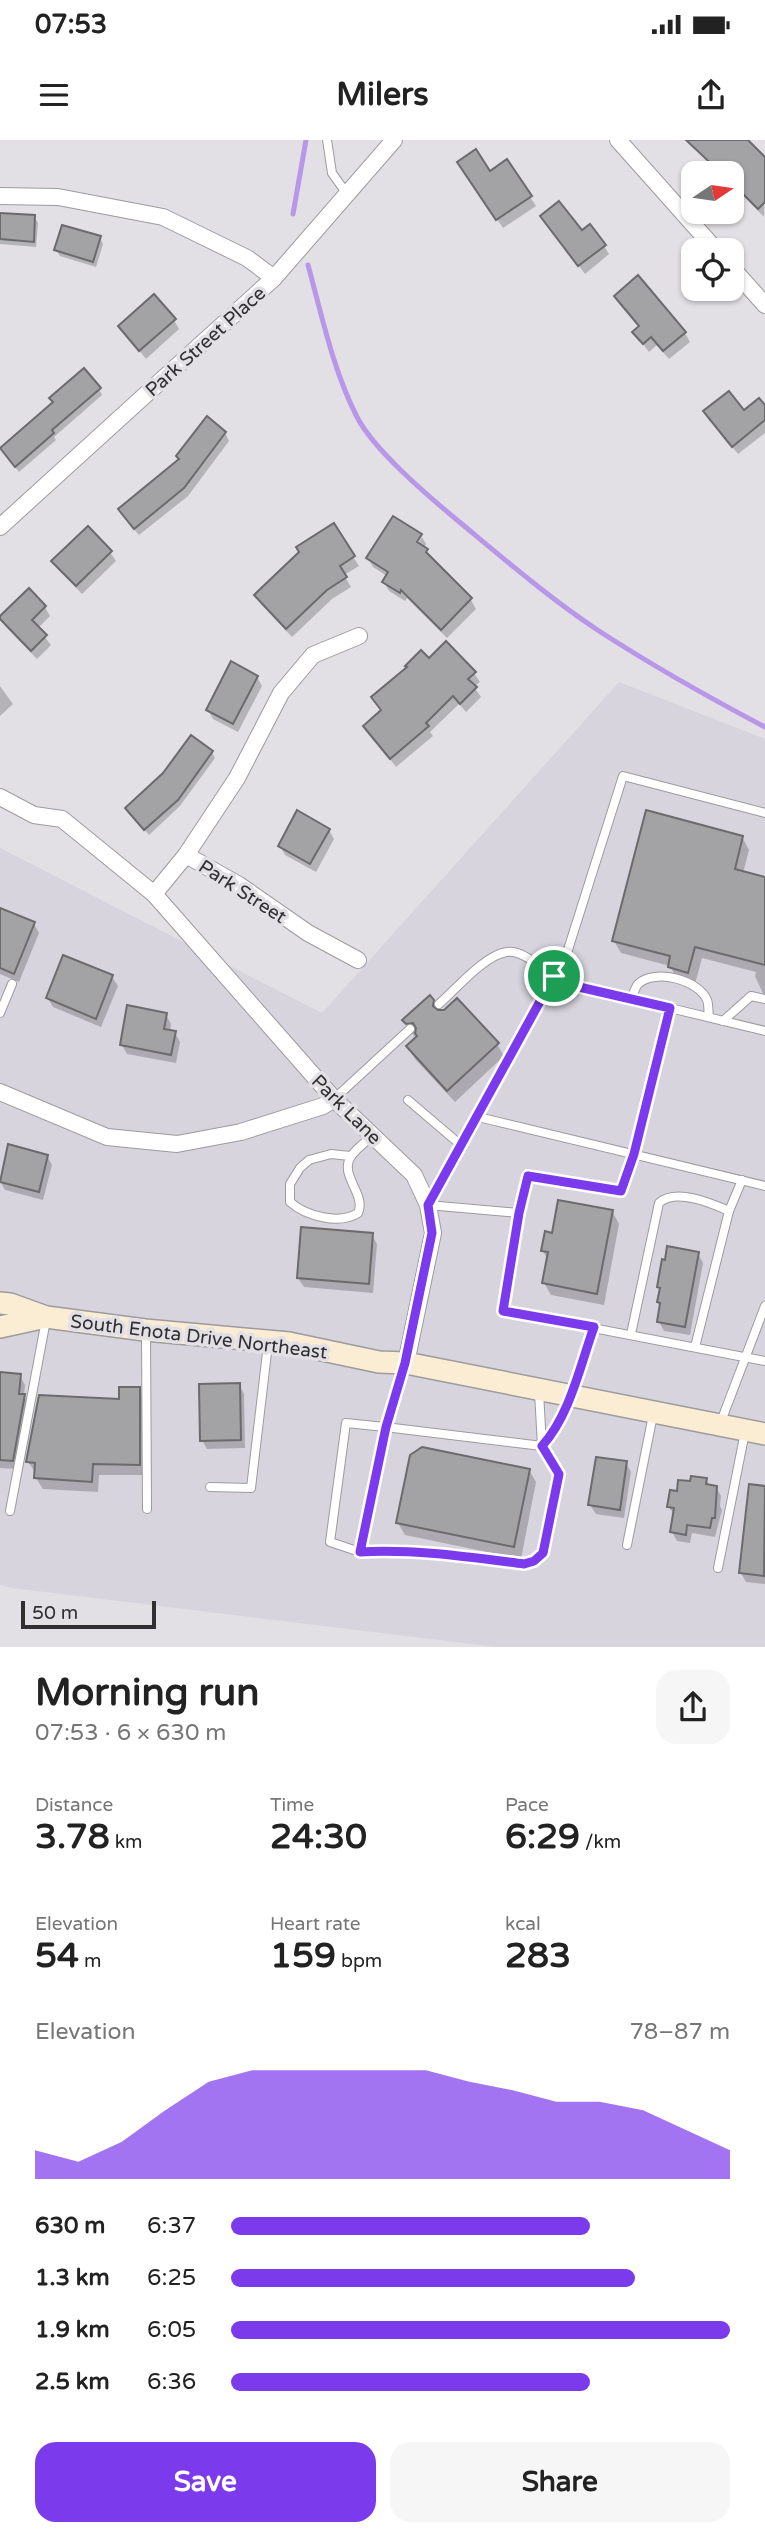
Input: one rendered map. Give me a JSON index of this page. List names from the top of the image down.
{
  "streets": {
    "main road": ["South Enota Drive Northeast"],
    "street": ["Park Street Place", "Park Street", "Park Lane"]
  },
  "crossings": [
    ["Park Street", "Park Lane"],
    ["Park Lane", "South Enota Drive Northeast"]
  ],
  "scale_bar": "50 m",
  "north": "right",
  "page": {
    "status": "07:53",
    "header": "Milers",
    "scale": "50 m",
    "heading": ["Morning run", "07:53 · 6 × 630 m"],
    "stats": [
      ["Distance", "3.78 km"],
      ["Time", "24:30"],
      ["Pace", "6:29 /km"],
      ["Elevation", "54 m"],
      ["Heart rate", "159 bpm"],
      ["kcal", "283"]
    ],
    "chart": ["Elevation", "78–87 m"],
    "list": [
      {
        "name": "630 m",
        "note": "6:37"
      },
      {
        "name": "1.3 km",
        "note": "6:25"
      },
      {
        "name": "1.9 km",
        "note": "6:05"
      },
      {
        "name": "2.5 km",
        "note": "6:36"
      }
    ],
    "buttons": ["Save", "Share"]
  }
}
